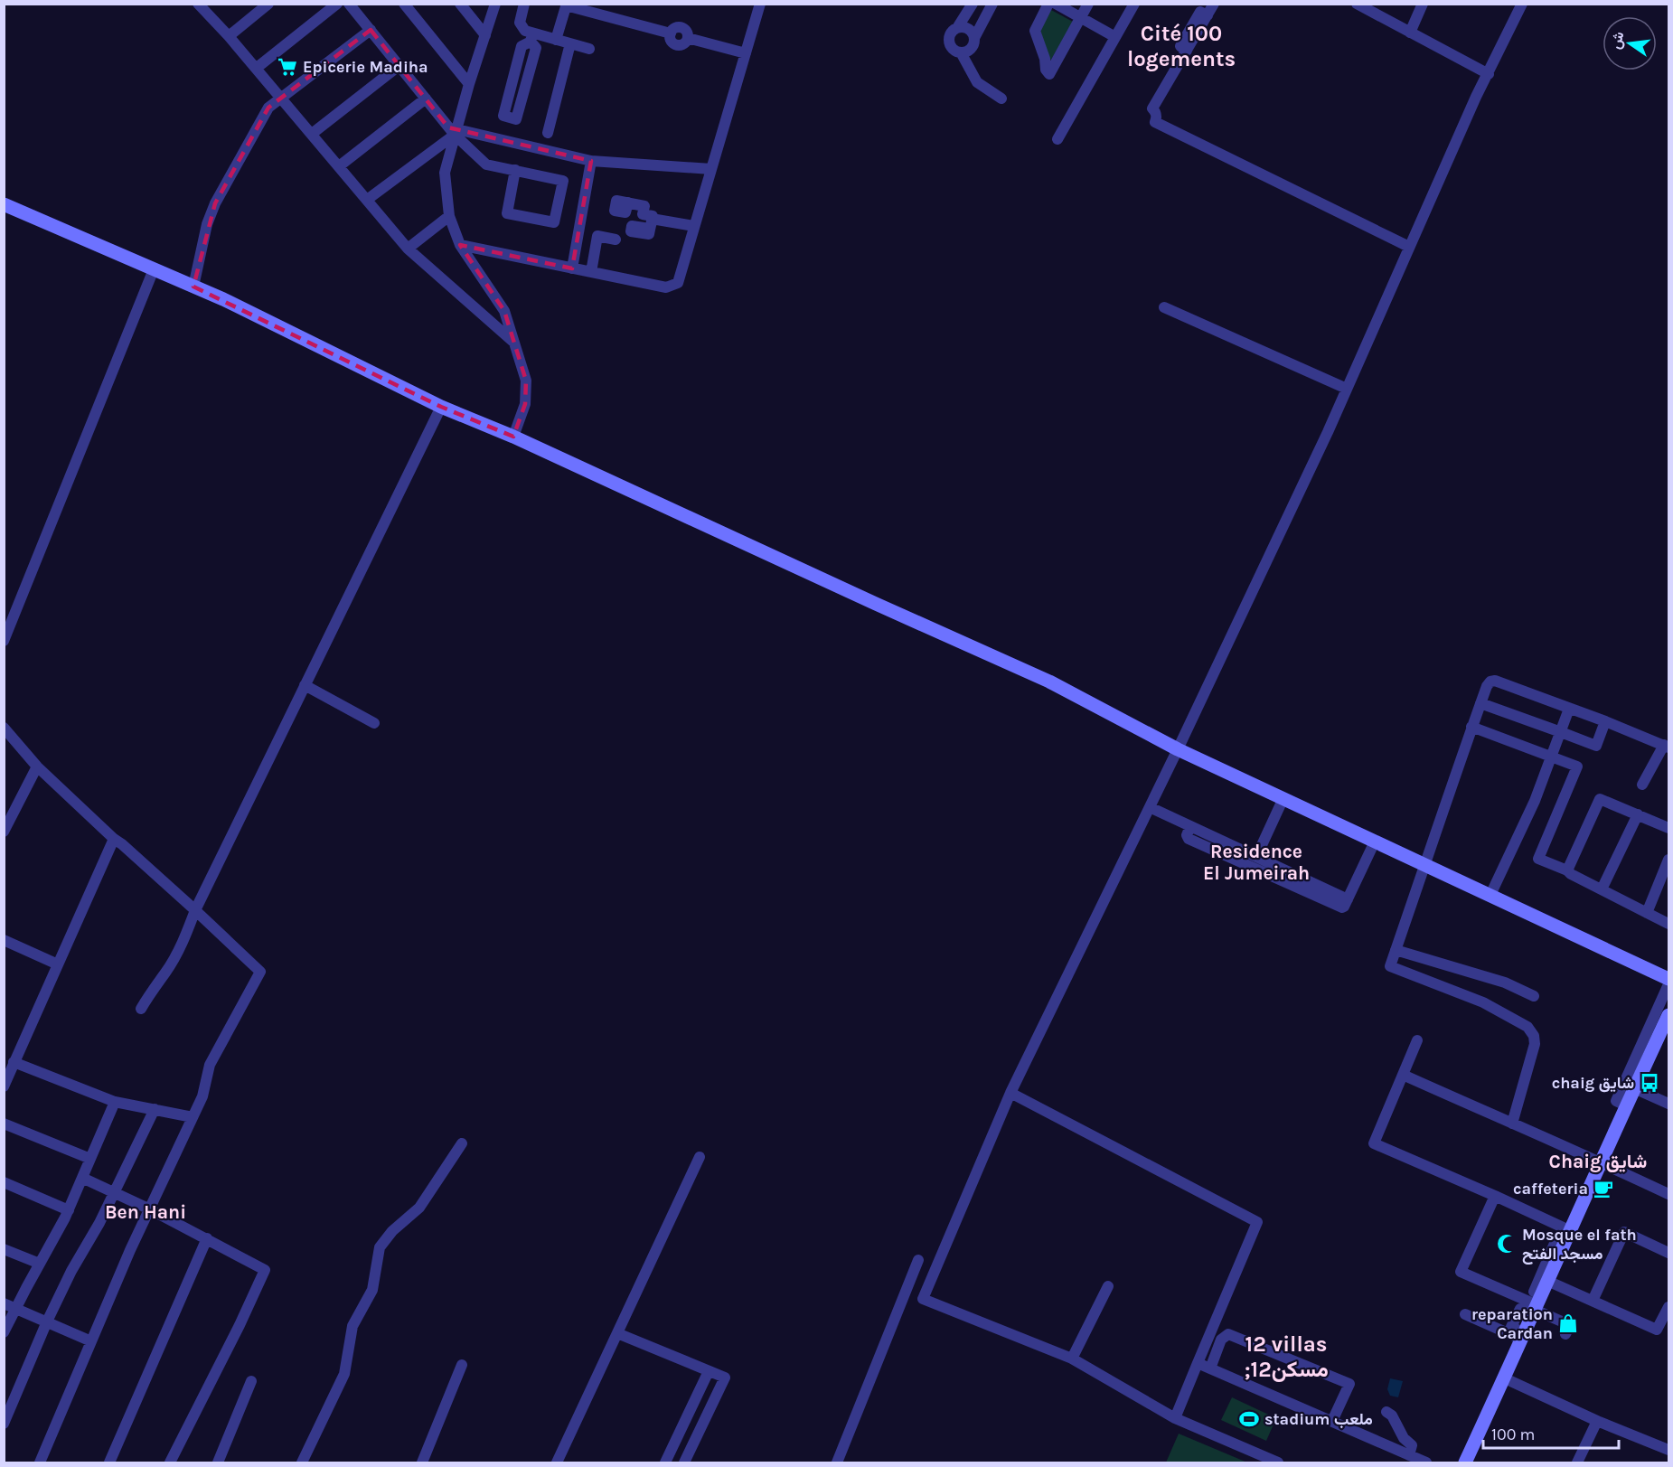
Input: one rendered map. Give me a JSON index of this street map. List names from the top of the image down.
{
  "districts": [
    "Cité 100 logements",
    "Residence El Jumeirah",
    "Chaig شايق",
    "Ben Hani",
    "12 villas ;12مسكن"
  ],
  "places": {
    "supermarket": ["Epicerie Madiha"],
    "bus stop": ["chaig شايق"],
    "cafe": ["caffeteria"],
    "mosque": ["Mosque el fath مسجد الفتح"],
    "shop": ["reparation Cardan"],
    "sports": ["stadium ملعب"]
  },
  "scale_bar": "100 m",
  "north": "left"
}
